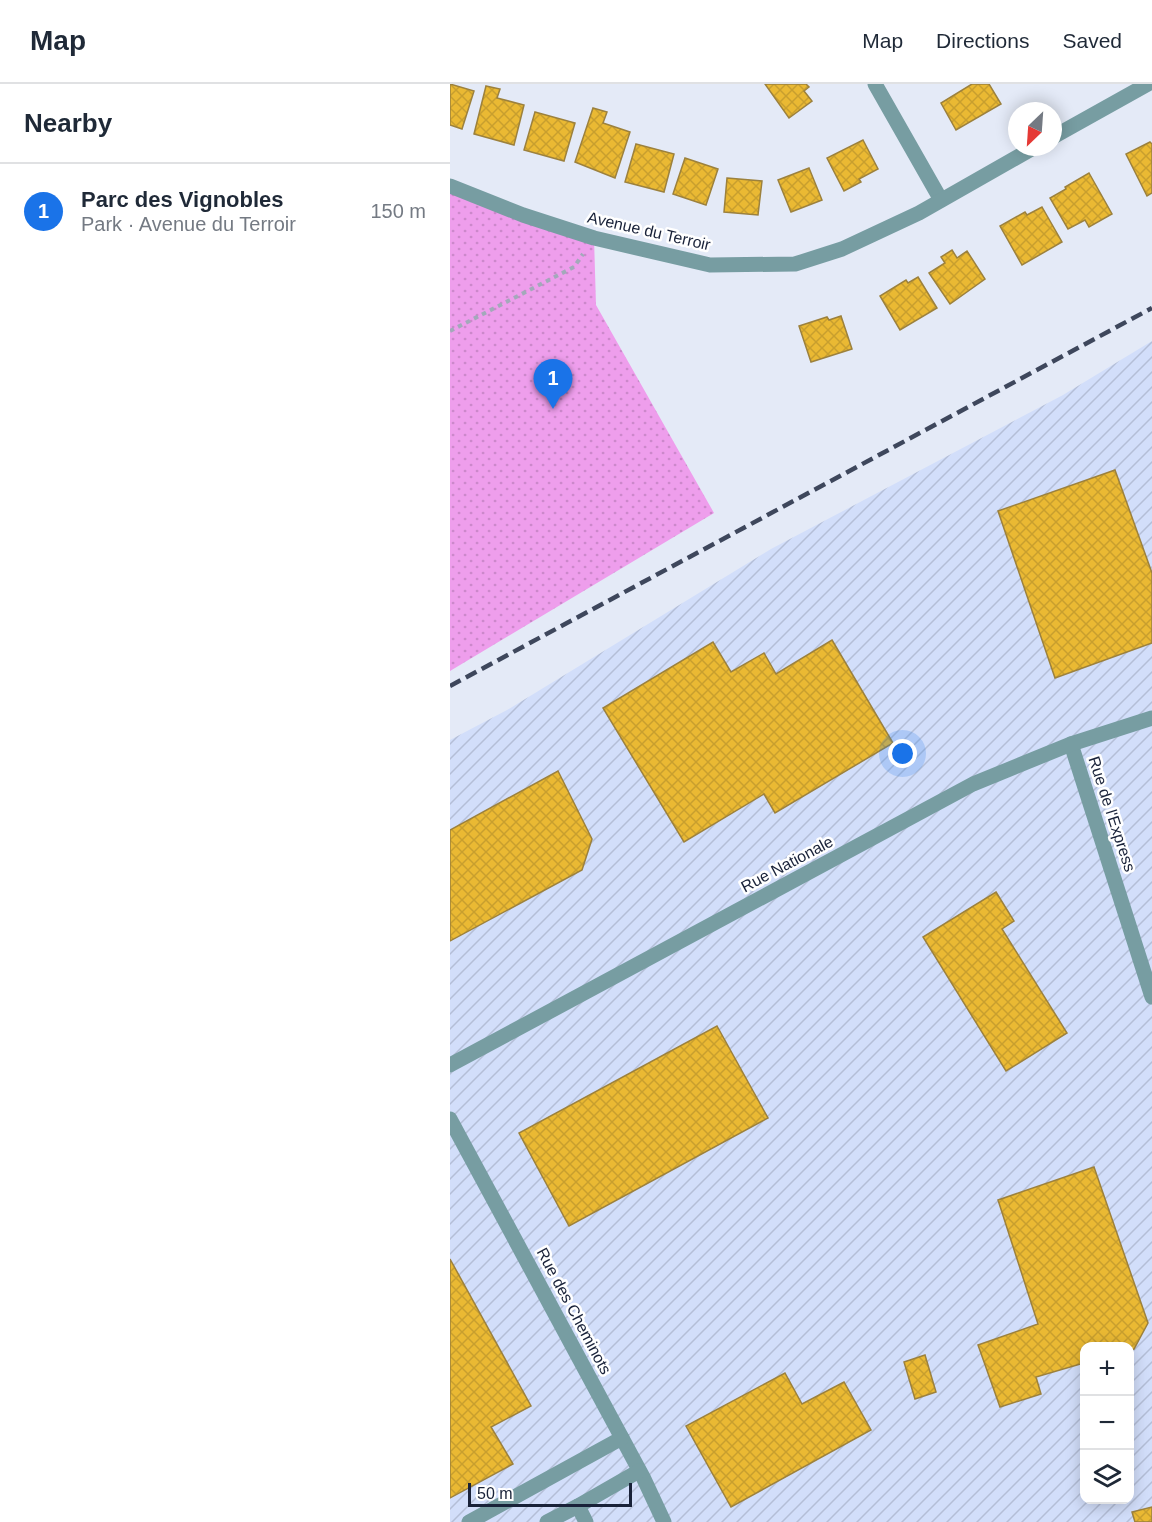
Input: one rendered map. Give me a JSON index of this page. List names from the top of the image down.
{
  "streets": {
    "street": [
      "Avenue du Terroir",
      "Rue de l'Express",
      "Rue Nationale",
      "Rue des Cheminots"
    ]
  },
  "crossings": [
    ["Rue de l'Express", "Rue Nationale"]
  ],
  "scale_bar": "50 m",
  "north": "bottom left",
  "page": {
    "header": "Map",
    "nav": ["Map", "Directions", "Saved"],
    "heading": "Nearby",
    "list": [
      {
        "mark": "1",
        "name": "Parc des Vignobles",
        "note": "Park · Avenue du Terroir",
        "value": "150 m"
      }
    ],
    "pins": "1",
    "map_buttons": ["+", "−"],
    "scale": "50 m"
  }
}
